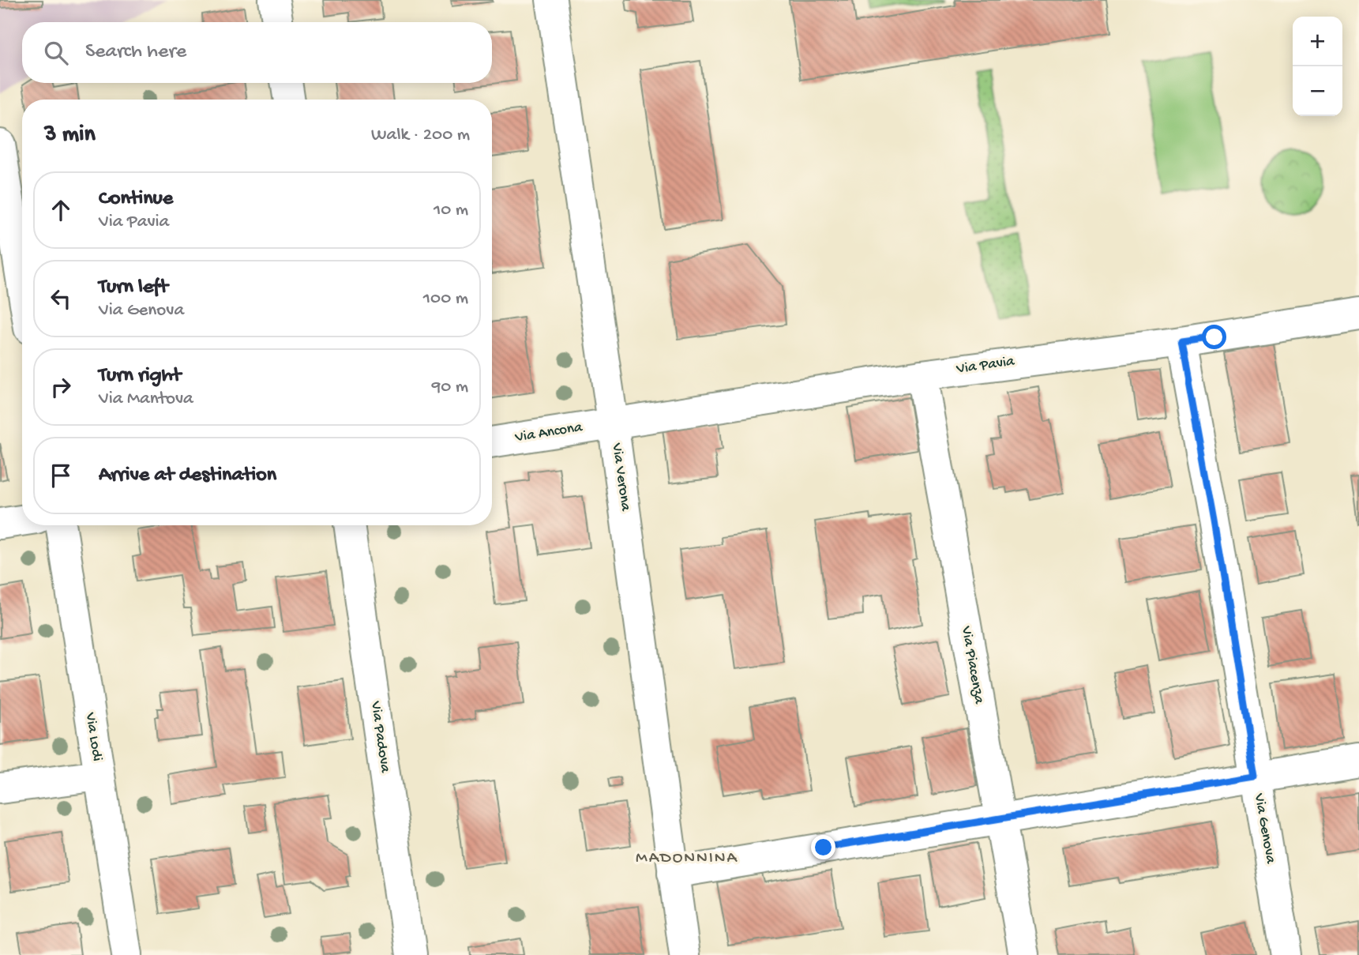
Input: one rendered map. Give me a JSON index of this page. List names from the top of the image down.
{
  "streets": {
    "street": [
      "Via Pavia",
      "Via Ancona",
      "Via Verona",
      "Via Piacenza",
      "Via Lodi",
      "Via Padova",
      "Via Genova"
    ]
  },
  "crossings": [
    ["Via Pavia", "Via Ancona"],
    ["Via Pavia", "Via Verona"],
    ["Via Pavia", "Via Piacenza"],
    ["Via Pavia", "Via Genova"],
    ["Via Ancona", "Via Verona"]
  ],
  "districts": ["MADONNINA"],
  "page": {
    "map_buttons": ["+", "−"],
    "search": "Search here",
    "heading": ["3 min", "Walk · 200 m"],
    "list": [
      ["Continue", "Via Pavia", "10 m"],
      ["Turn left", "Via Genova", "100 m"],
      ["Turn right", "Via Mantova", "90 m"],
      "Arrive at destination"
    ]
  }
}
